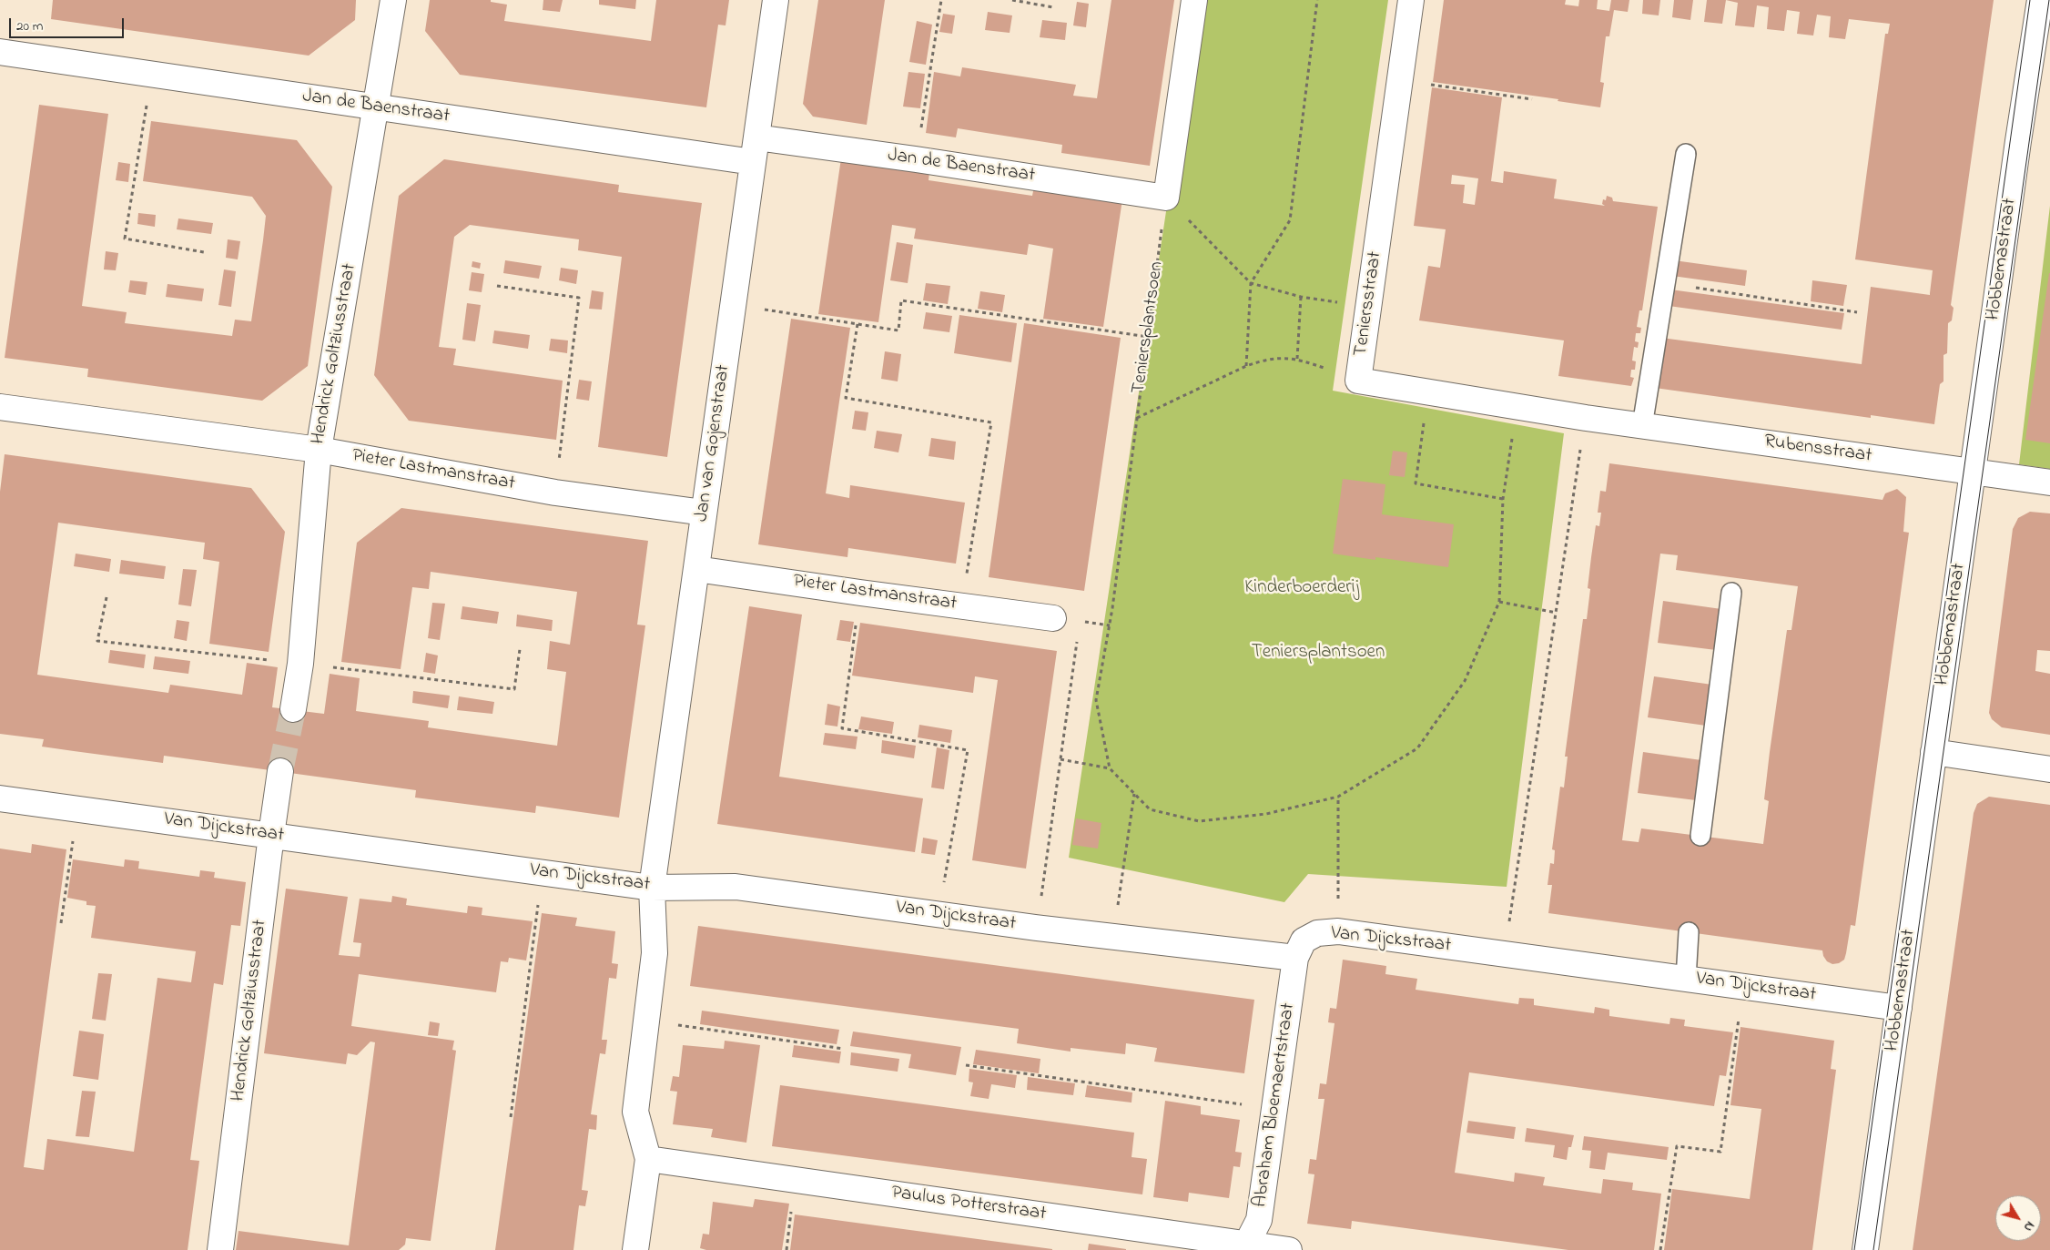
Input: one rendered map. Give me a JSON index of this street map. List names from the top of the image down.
{
  "streets": {
    "street": [
      "Jan de Baenstraat",
      "Hobbemastraat",
      "Teniersstraat",
      "Hendrick Goltziusstraat",
      "Jan van Gojenstraat",
      "Rubensstraat",
      "Pieter Lastmanstraat",
      "Van Dijckstraat",
      "Abraham Bloemaertstraat",
      "Paulus Potterstraat"
    ],
    "path": ["Teniersplantsoen"]
  },
  "crossings": [
    ["Jan de Baenstraat", "Teniersplantsoen"],
    ["Jan de Baenstraat", "Hendrick Goltziusstraat"],
    ["Jan de Baenstraat", "Jan van Gojenstraat"],
    ["Hobbemastraat", "Rubensstraat"],
    ["Hobbemastraat", "Van Dijckstraat"],
    ["Teniersstraat", "Rubensstraat"],
    ["Hendrick Goltziusstraat", "Pieter Lastmanstraat"],
    ["Hendrick Goltziusstraat", "Van Dijckstraat"],
    ["Jan van Gojenstraat", "Pieter Lastmanstraat"],
    ["Jan van Gojenstraat", "Van Dijckstraat"],
    ["Jan van Gojenstraat", "Paulus Potterstraat"],
    ["Van Dijckstraat", "Abraham Bloemaertstraat"],
    ["Abraham Bloemaertstraat", "Paulus Potterstraat"]
  ],
  "parks": ["Kinderboerderij", "Teniersplantsoen"],
  "scale_bar": "20 m",
  "north": "bottom right"
}
